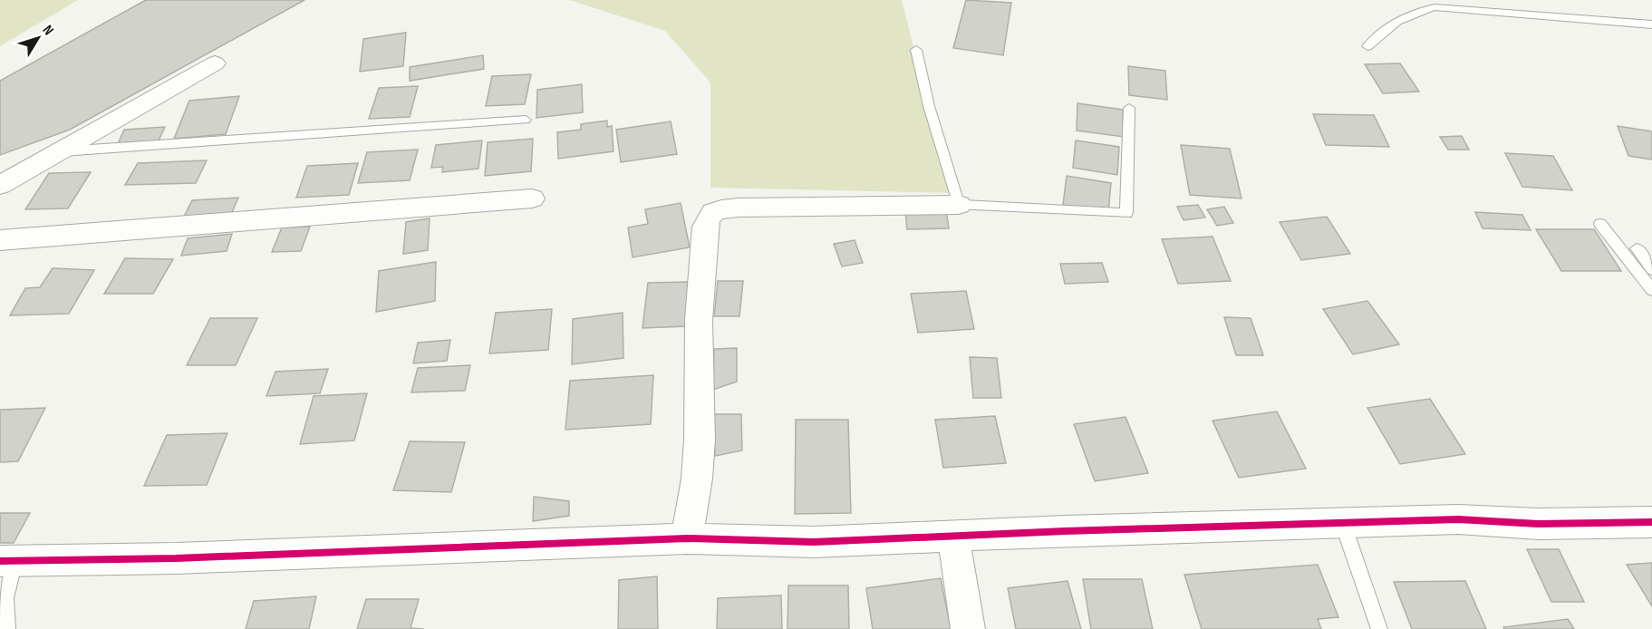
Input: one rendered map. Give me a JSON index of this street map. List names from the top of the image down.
{
  "north": "top right"
}
